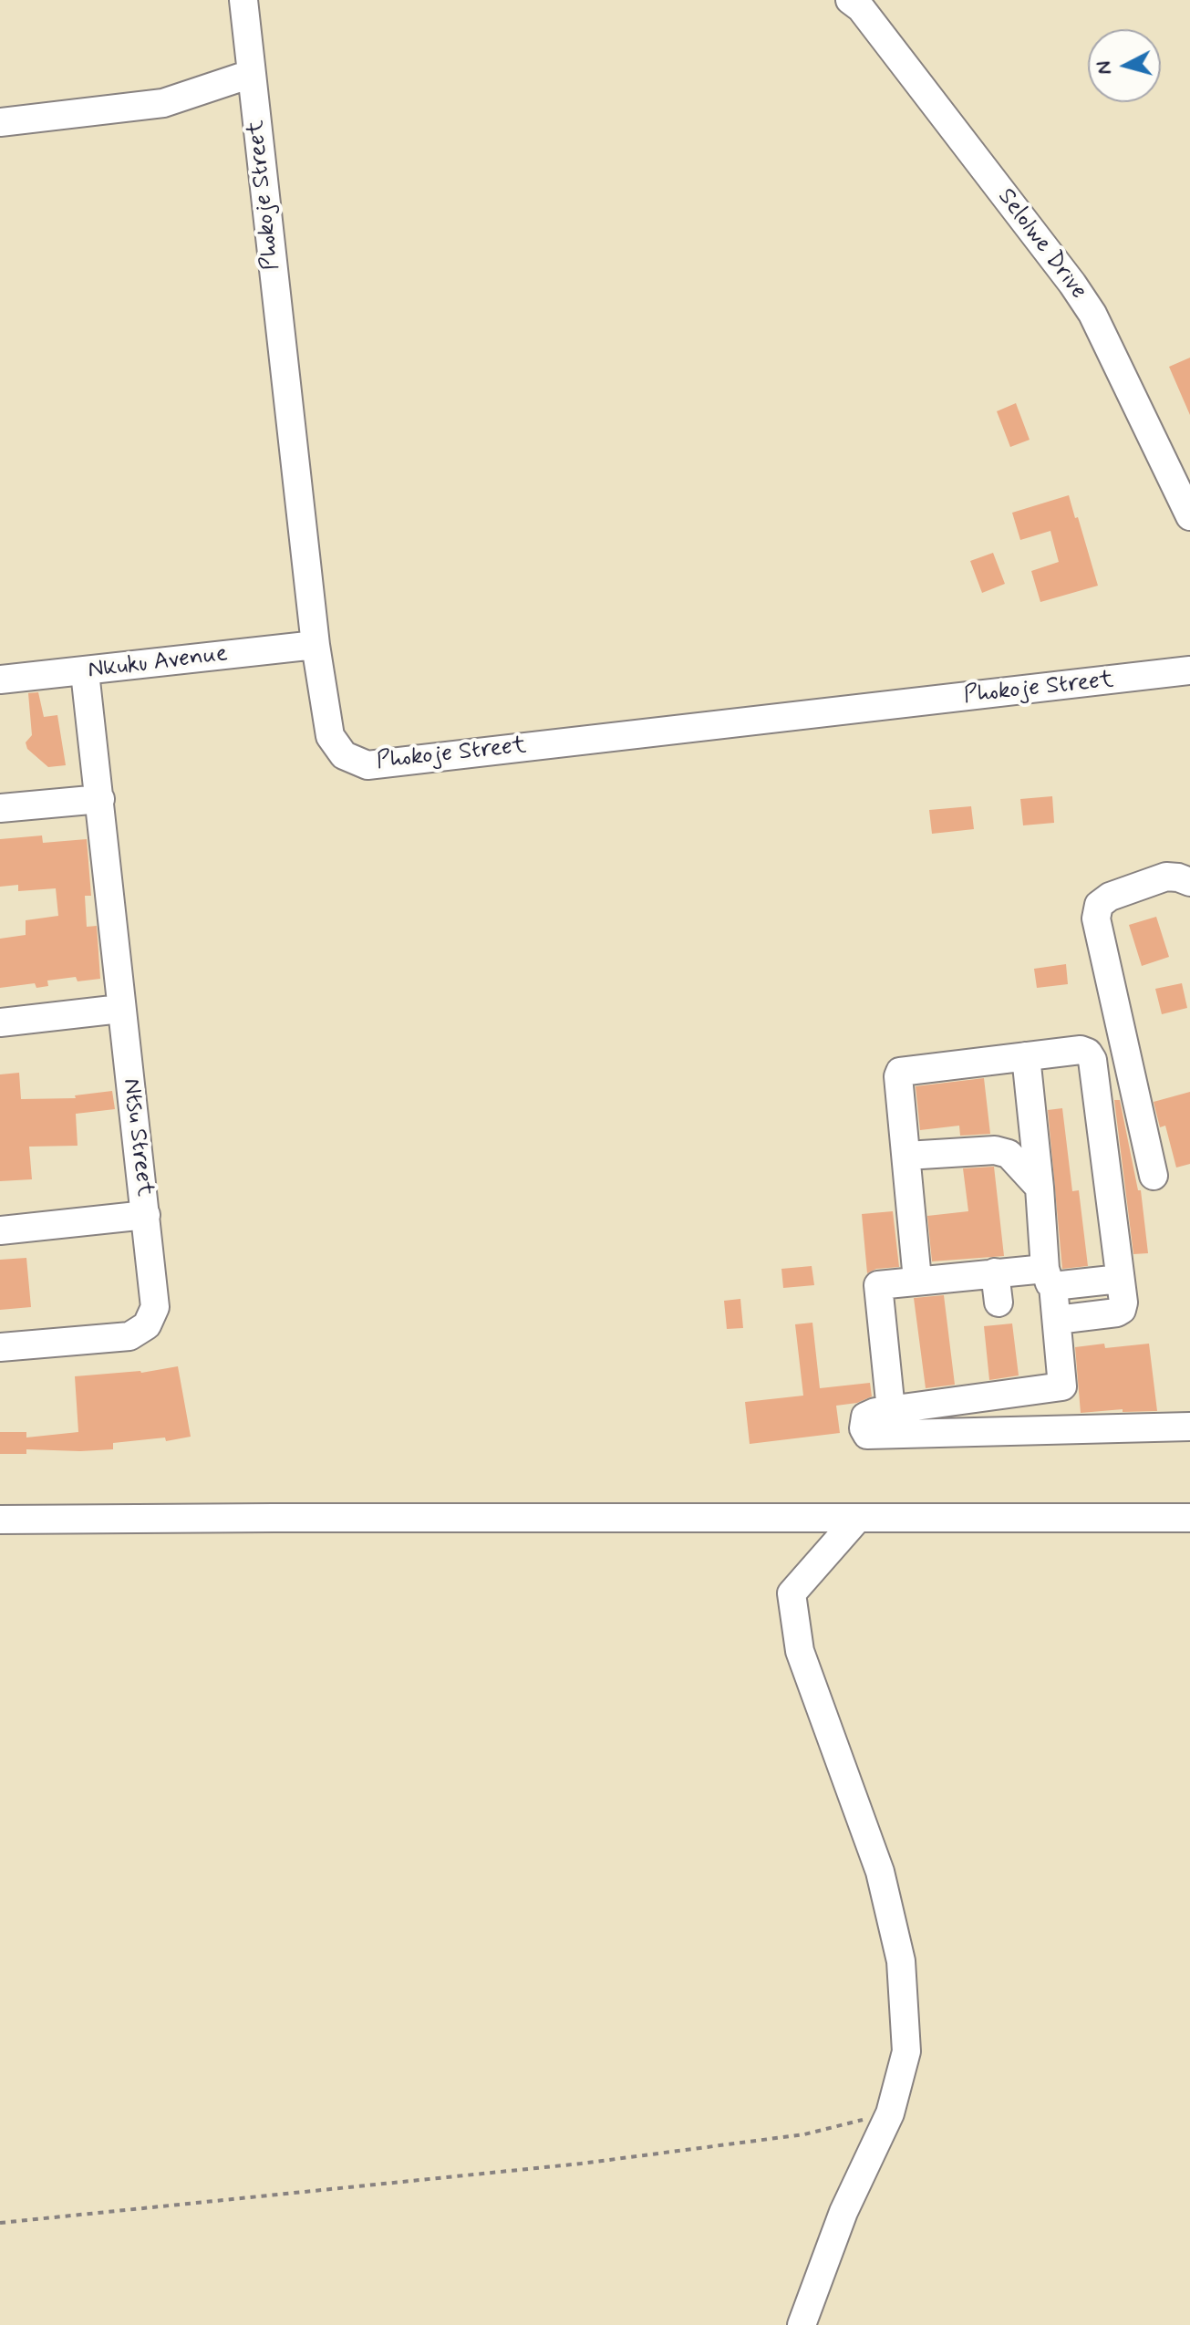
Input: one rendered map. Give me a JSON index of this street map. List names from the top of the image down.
{
  "streets": {
    "street": [
      "Phokoje Street",
      "Selolwe Drive",
      "Nkuku Avenue",
      "Ntsu Street"
    ]
  },
  "crossings": [
    ["Phokoje Street", "Nkuku Avenue"],
    ["Nkuku Avenue", "Ntsu Street"]
  ],
  "north": "left"
}
